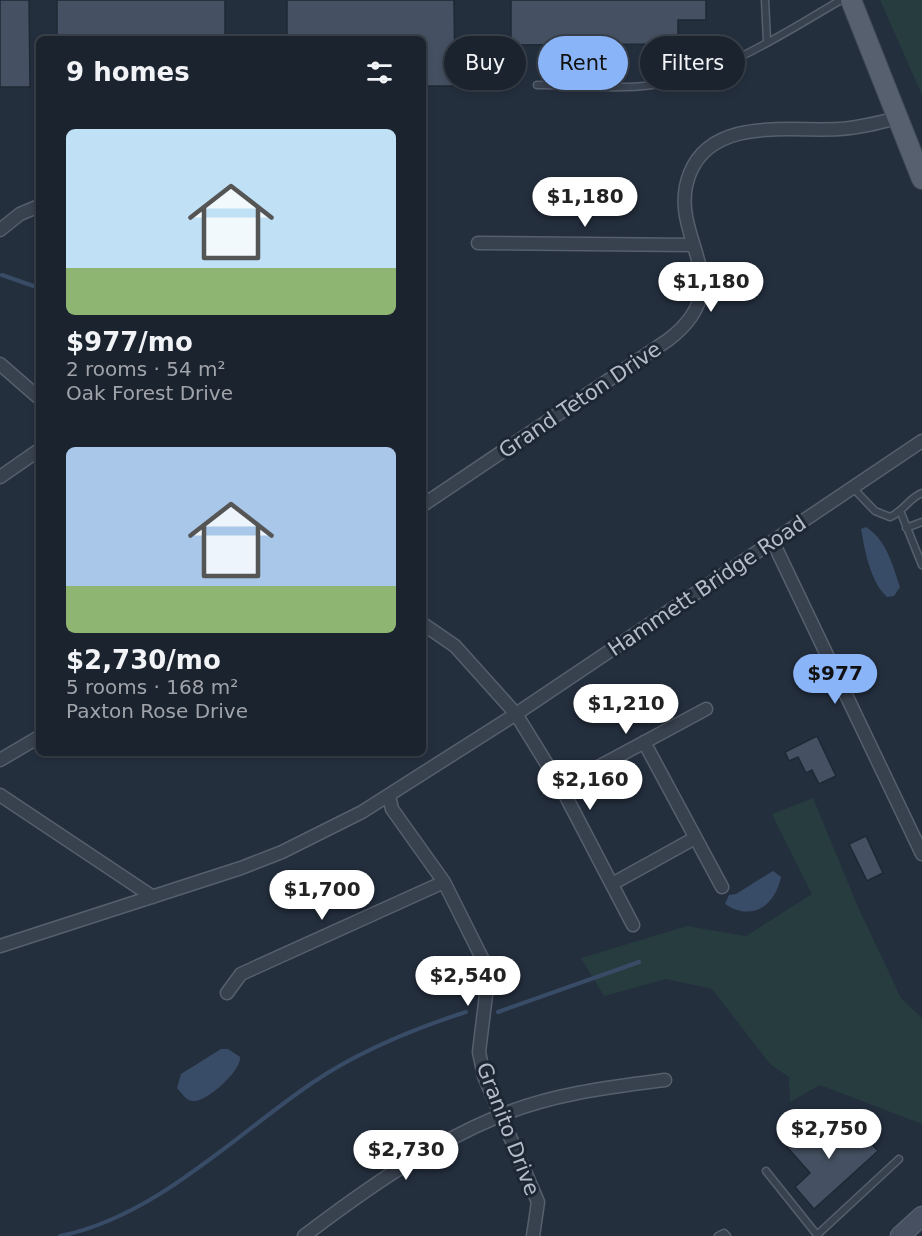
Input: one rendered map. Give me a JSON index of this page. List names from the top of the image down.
{
  "streets": {
    "street": ["Grand Teton Drive", "Hammett Bridge Road", "Granito Drive"]
  },
  "crossings": [
    ["Hammett Bridge Road", "Granito Drive"]
  ],
  "page": {
    "chip": ["Buy", "Rent", "Filters"],
    "heading": "9 homes",
    "list": [
      {
        "name": "$977/mo",
        "note": "2 rooms · 54 m² · Oak Forest Drive"
      },
      {
        "name": "$2,730/mo",
        "note": "5 rooms · 168 m² · Paxton Rose Drive"
      }
    ],
    "price": [
      "$1,180",
      "$1,180",
      "$977",
      "$1,210",
      "$2,160",
      "$1,700",
      "$2,540",
      "$2,750",
      "$2,730"
    ]
  }
}
